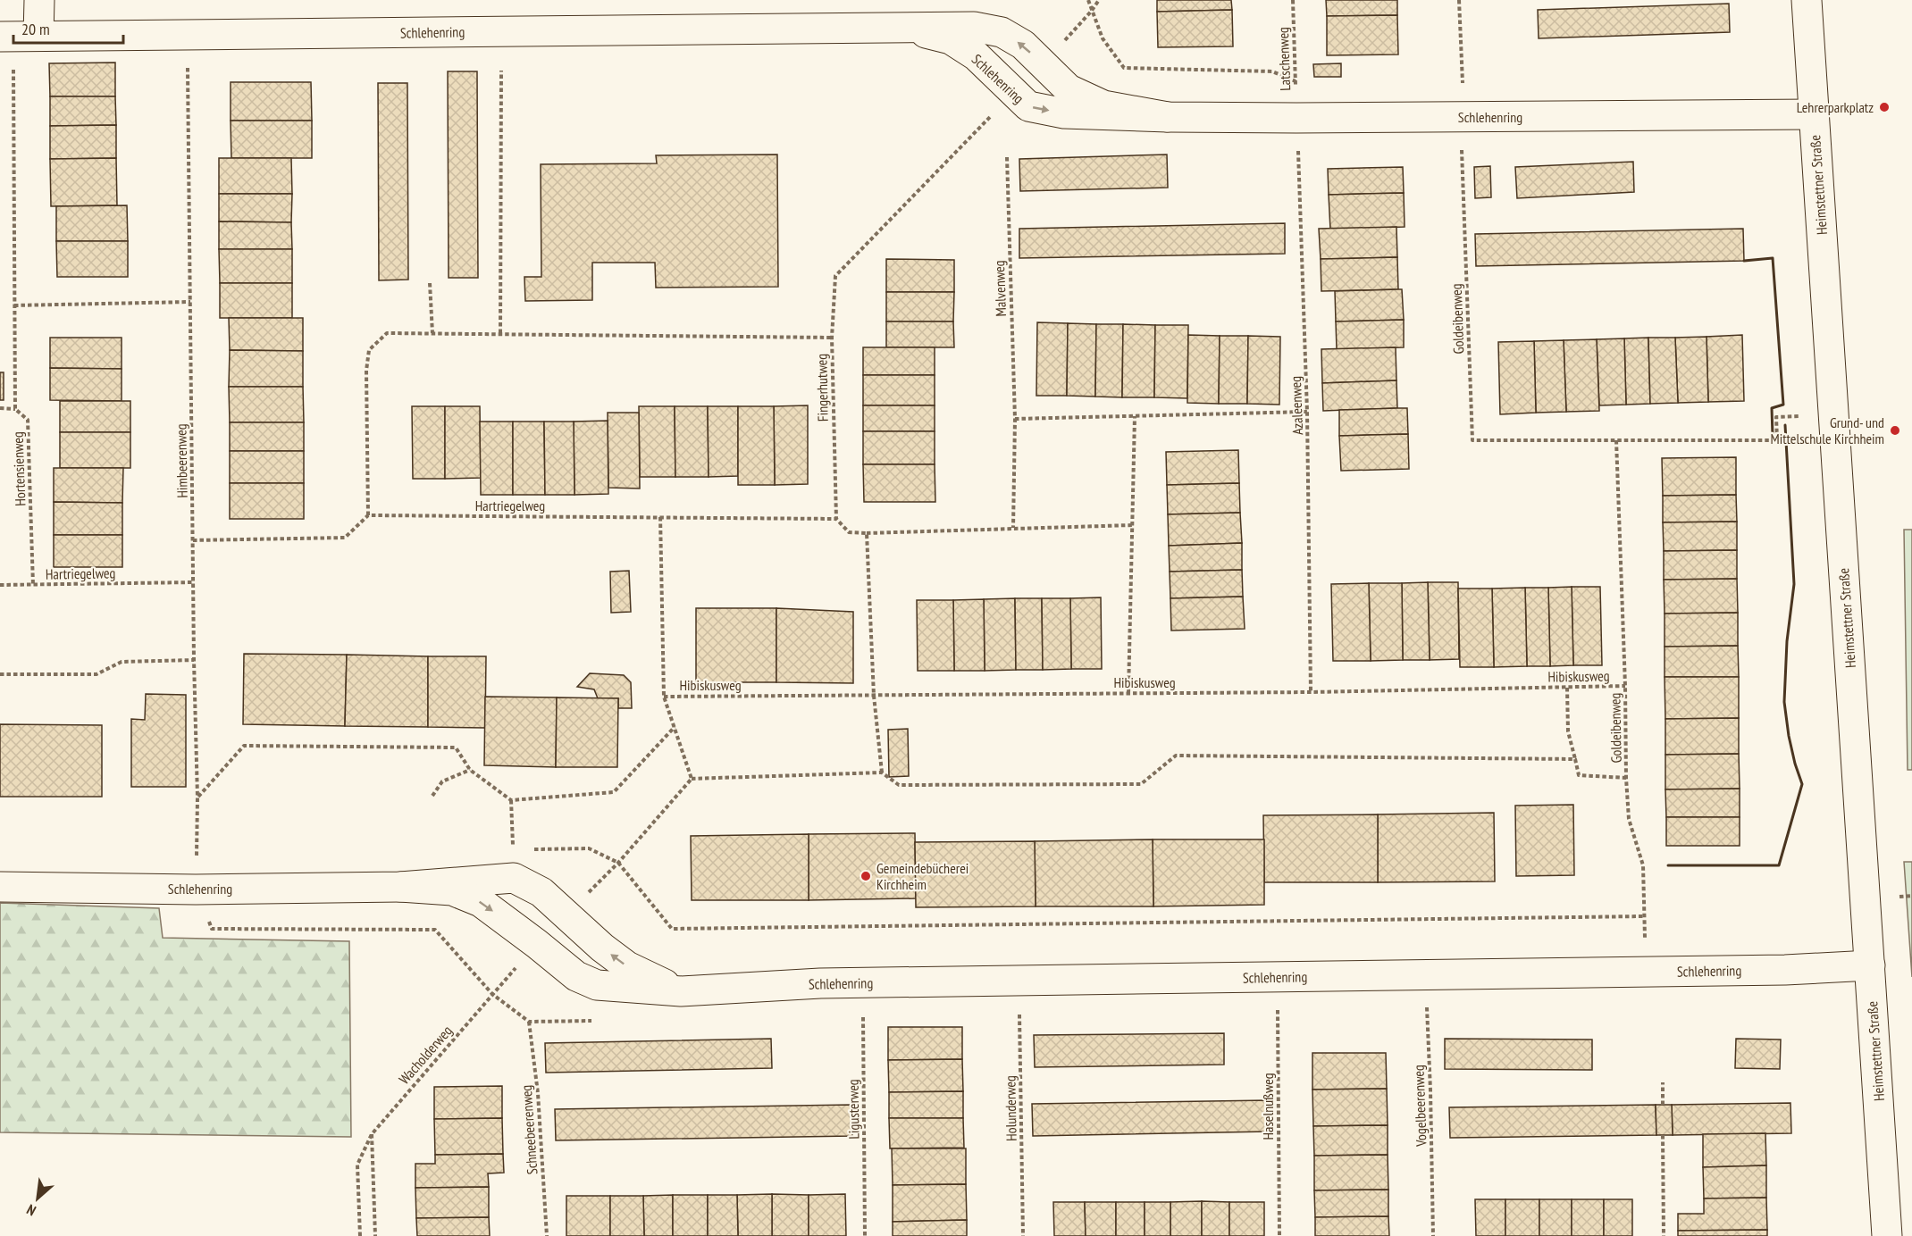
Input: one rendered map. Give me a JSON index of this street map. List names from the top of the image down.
{
  "streets": {
    "street": ["Schlehenring", "Heimstettner Straße"],
    "path": [
      "Latschenweg",
      "Malvenweg",
      "Goldeibenweg",
      "Fingerhutweg",
      "Azaleenweg",
      "Himbeerenweg",
      "Hortensienweg",
      "Hartriegelweg",
      "Hibiskusweg",
      "Wacholderweg",
      "Vogelbeerenweg",
      "Haselnußweg",
      "Holunderweg",
      "Ligusterweg",
      "Schneebeerenweg"
    ]
  },
  "crossings": [
    ["Schlehenring", "Latschenweg"],
    ["Schlehenring", "Heimstettner Straße"],
    ["Schlehenring", "Goldeibenweg"],
    ["Schlehenring", "Fingerhutweg"],
    ["Schlehenring", "Azaleenweg"],
    ["Schlehenring", "Himbeerenweg"],
    ["Schlehenring", "Wacholderweg"],
    ["Schlehenring", "Vogelbeerenweg"],
    ["Schlehenring", "Haselnußweg"],
    ["Schlehenring", "Holunderweg"],
    ["Schlehenring", "Ligusterweg"],
    ["Latschenweg", "Azaleenweg"],
    ["Goldeibenweg", "Hibiskusweg"],
    ["Fingerhutweg", "Hartriegelweg"],
    ["Azaleenweg", "Hibiskusweg"],
    ["Himbeerenweg", "Hartriegelweg"],
    ["Hortensienweg", "Hartriegelweg"]
  ],
  "places": ["Lehrerparkplatz", "Grund- und Mittelschule Kirchheim", "Gemeindebücherei Kirchheim"],
  "scale_bar": "20 m",
  "north": "bottom left"
}
